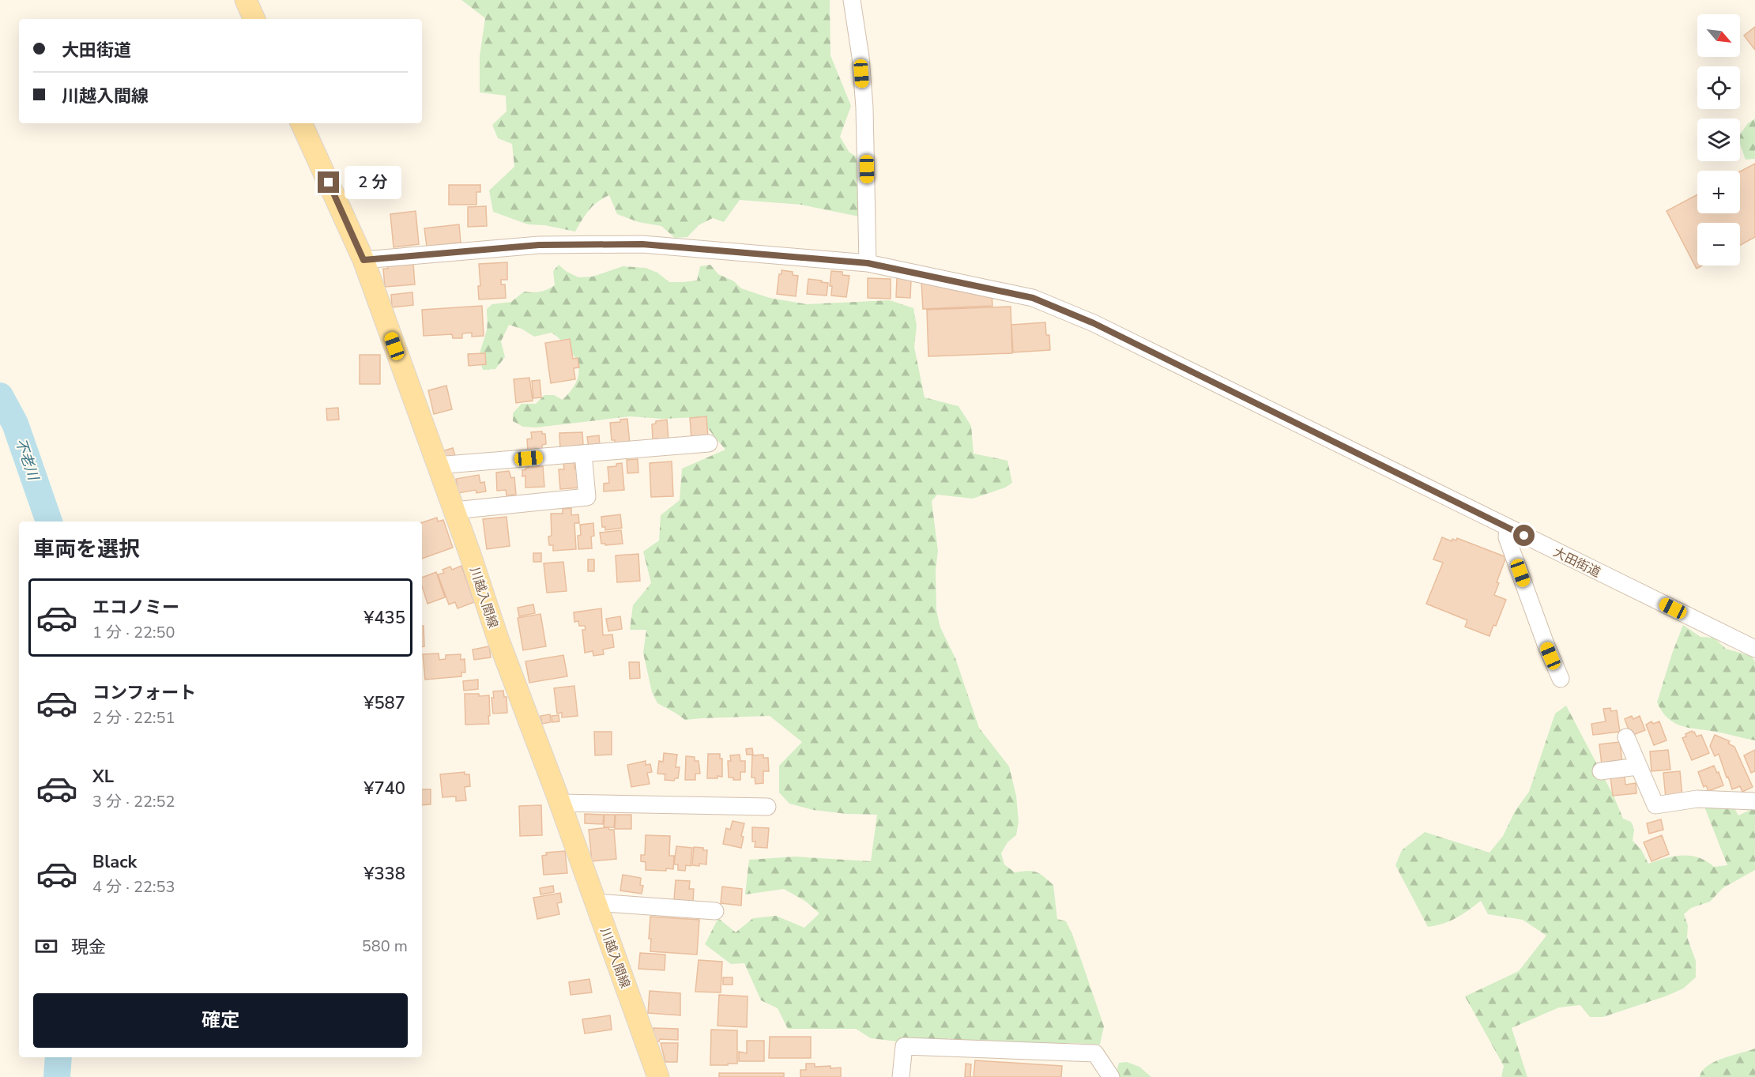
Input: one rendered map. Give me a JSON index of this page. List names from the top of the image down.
{
  "streets": {
    "main road": ["川越入間線"],
    "street": ["大田街道"]
  },
  "crossings": [
    ["大田街道", "川越入間線"]
  ],
  "water": ["不老川"],
  "north": "bottom right",
  "page": {
    "map_buttons": ["+", "−"],
    "banner": ["大田街道", "川越入間線"],
    "bubble": "2 分",
    "heading": "車両を選択",
    "list": [
      {
        "name": "エコノミー",
        "note": "1 分 · 22:50",
        "value": "¥435"
      },
      {
        "name": "コンフォート",
        "note": "2 分 · 22:51",
        "value": "¥587"
      },
      {
        "name": "XL",
        "note": "3 分 · 22:52",
        "value": "¥740"
      },
      {
        "name": "Black",
        "note": "4 分 · 22:53",
        "value": "¥338"
      }
    ],
    "pay": ["現金", "580 m"],
    "buttons": "確定"
  }
}
